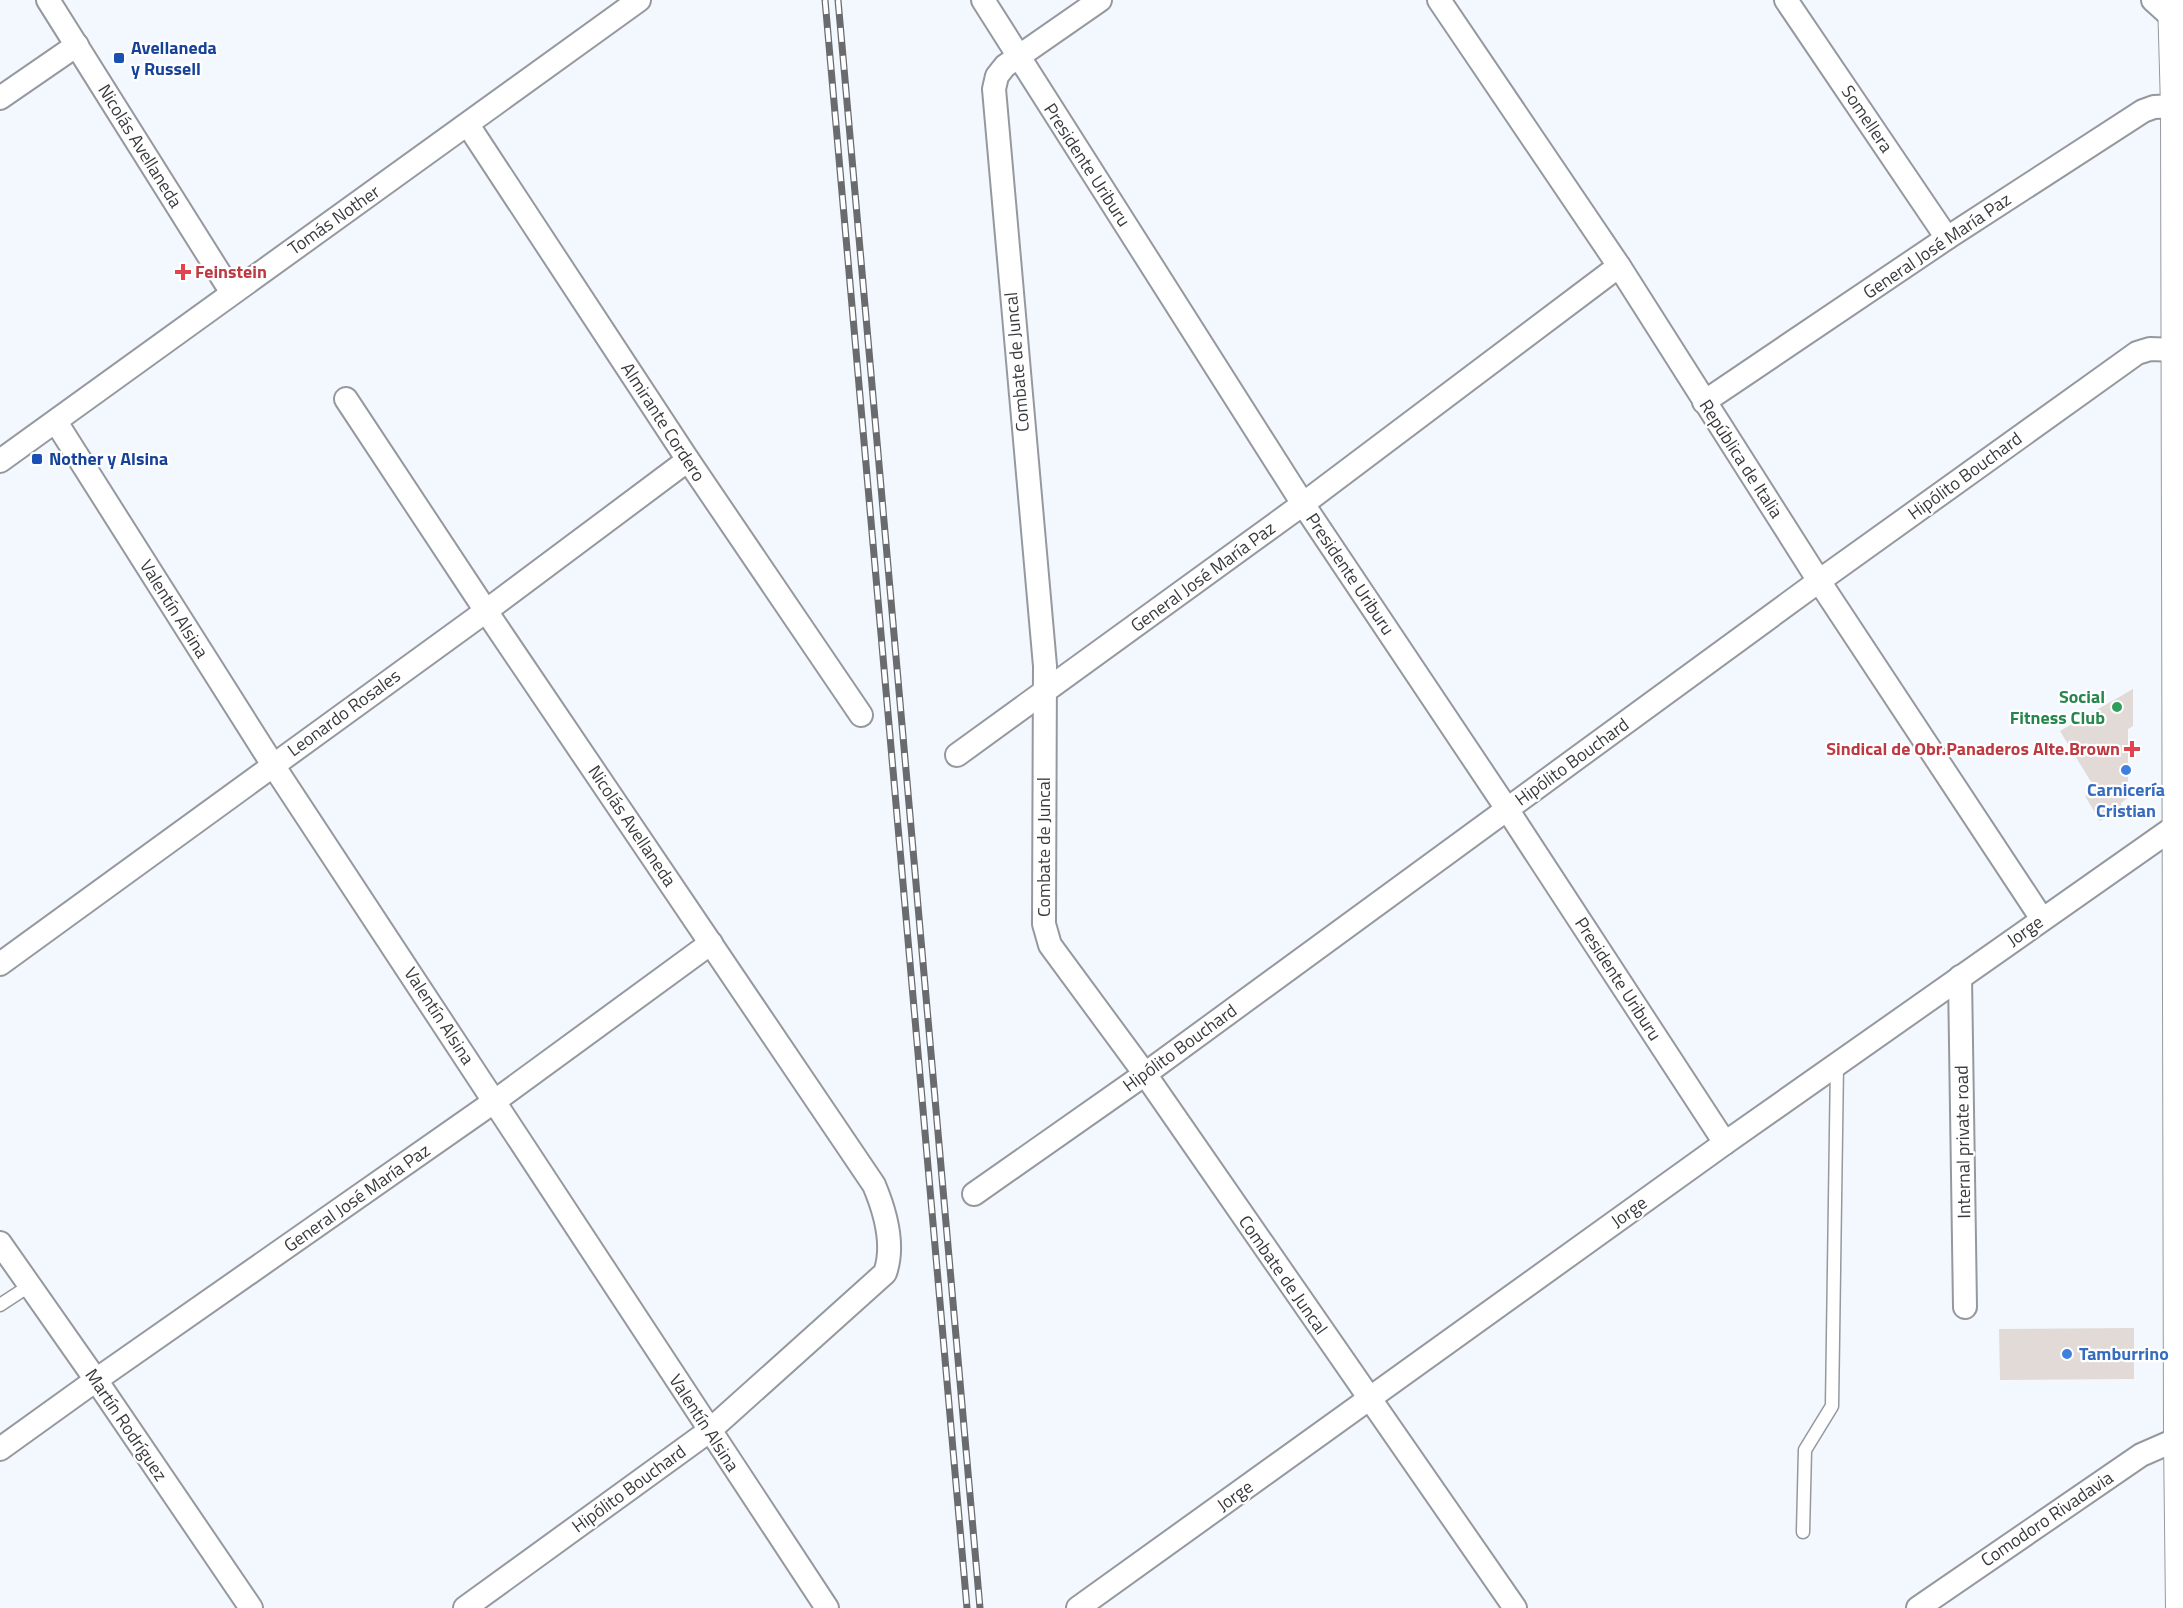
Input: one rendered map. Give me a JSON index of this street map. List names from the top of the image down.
{
  "streets": {
    "street": [
      "Somellera",
      "Nicolás Avellaneda",
      "Presidente Uriburu",
      "Tomás Nother",
      "General José María Paz",
      "Combate de Juncal",
      "Almirante Cordero",
      "República de Italia",
      "Hipólito Bouchard",
      "Valentín Alsina",
      "Leonardo Rosales",
      "Jorge",
      "Internal private road",
      "Martín Rodríguez",
      "Comodoro Rivadavia"
    ]
  },
  "crossings": [
    ["Somellera", "General José María Paz"],
    ["Nicolás Avellaneda", "Tomás Nother"],
    ["Nicolás Avellaneda", "General José María Paz"],
    ["Nicolás Avellaneda", "Hipólito Bouchard"],
    ["Nicolás Avellaneda", "Leonardo Rosales"],
    ["Presidente Uriburu", "General José María Paz"],
    ["Presidente Uriburu", "Combate de Juncal"],
    ["Presidente Uriburu", "Hipólito Bouchard"],
    ["Presidente Uriburu", "Jorge"],
    ["Tomás Nother", "Almirante Cordero"],
    ["Tomás Nother", "Valentín Alsina"],
    ["General José María Paz", "Combate de Juncal"],
    ["General José María Paz", "República de Italia"],
    ["General José María Paz", "Valentín Alsina"],
    ["General José María Paz", "Martín Rodríguez"],
    ["Combate de Juncal", "Hipólito Bouchard"],
    ["Combate de Juncal", "Jorge"],
    ["Almirante Cordero", "Leonardo Rosales"],
    ["República de Italia", "Hipólito Bouchard"],
    ["República de Italia", "Jorge"],
    ["Hipólito Bouchard", "Valentín Alsina"],
    ["Valentín Alsina", "Leonardo Rosales"],
    ["Jorge", "Internal private road"]
  ],
  "places": {
    "transit": ["Avellaneda y Russell", "Nother y Alsina"],
    "health": ["Feinstein", "Sindical de Obr.Panaderos Alte.Brown"],
    "other": ["Social Fitness Club", "Carnicería Cristian", "Tamburrino"]
  }
}
